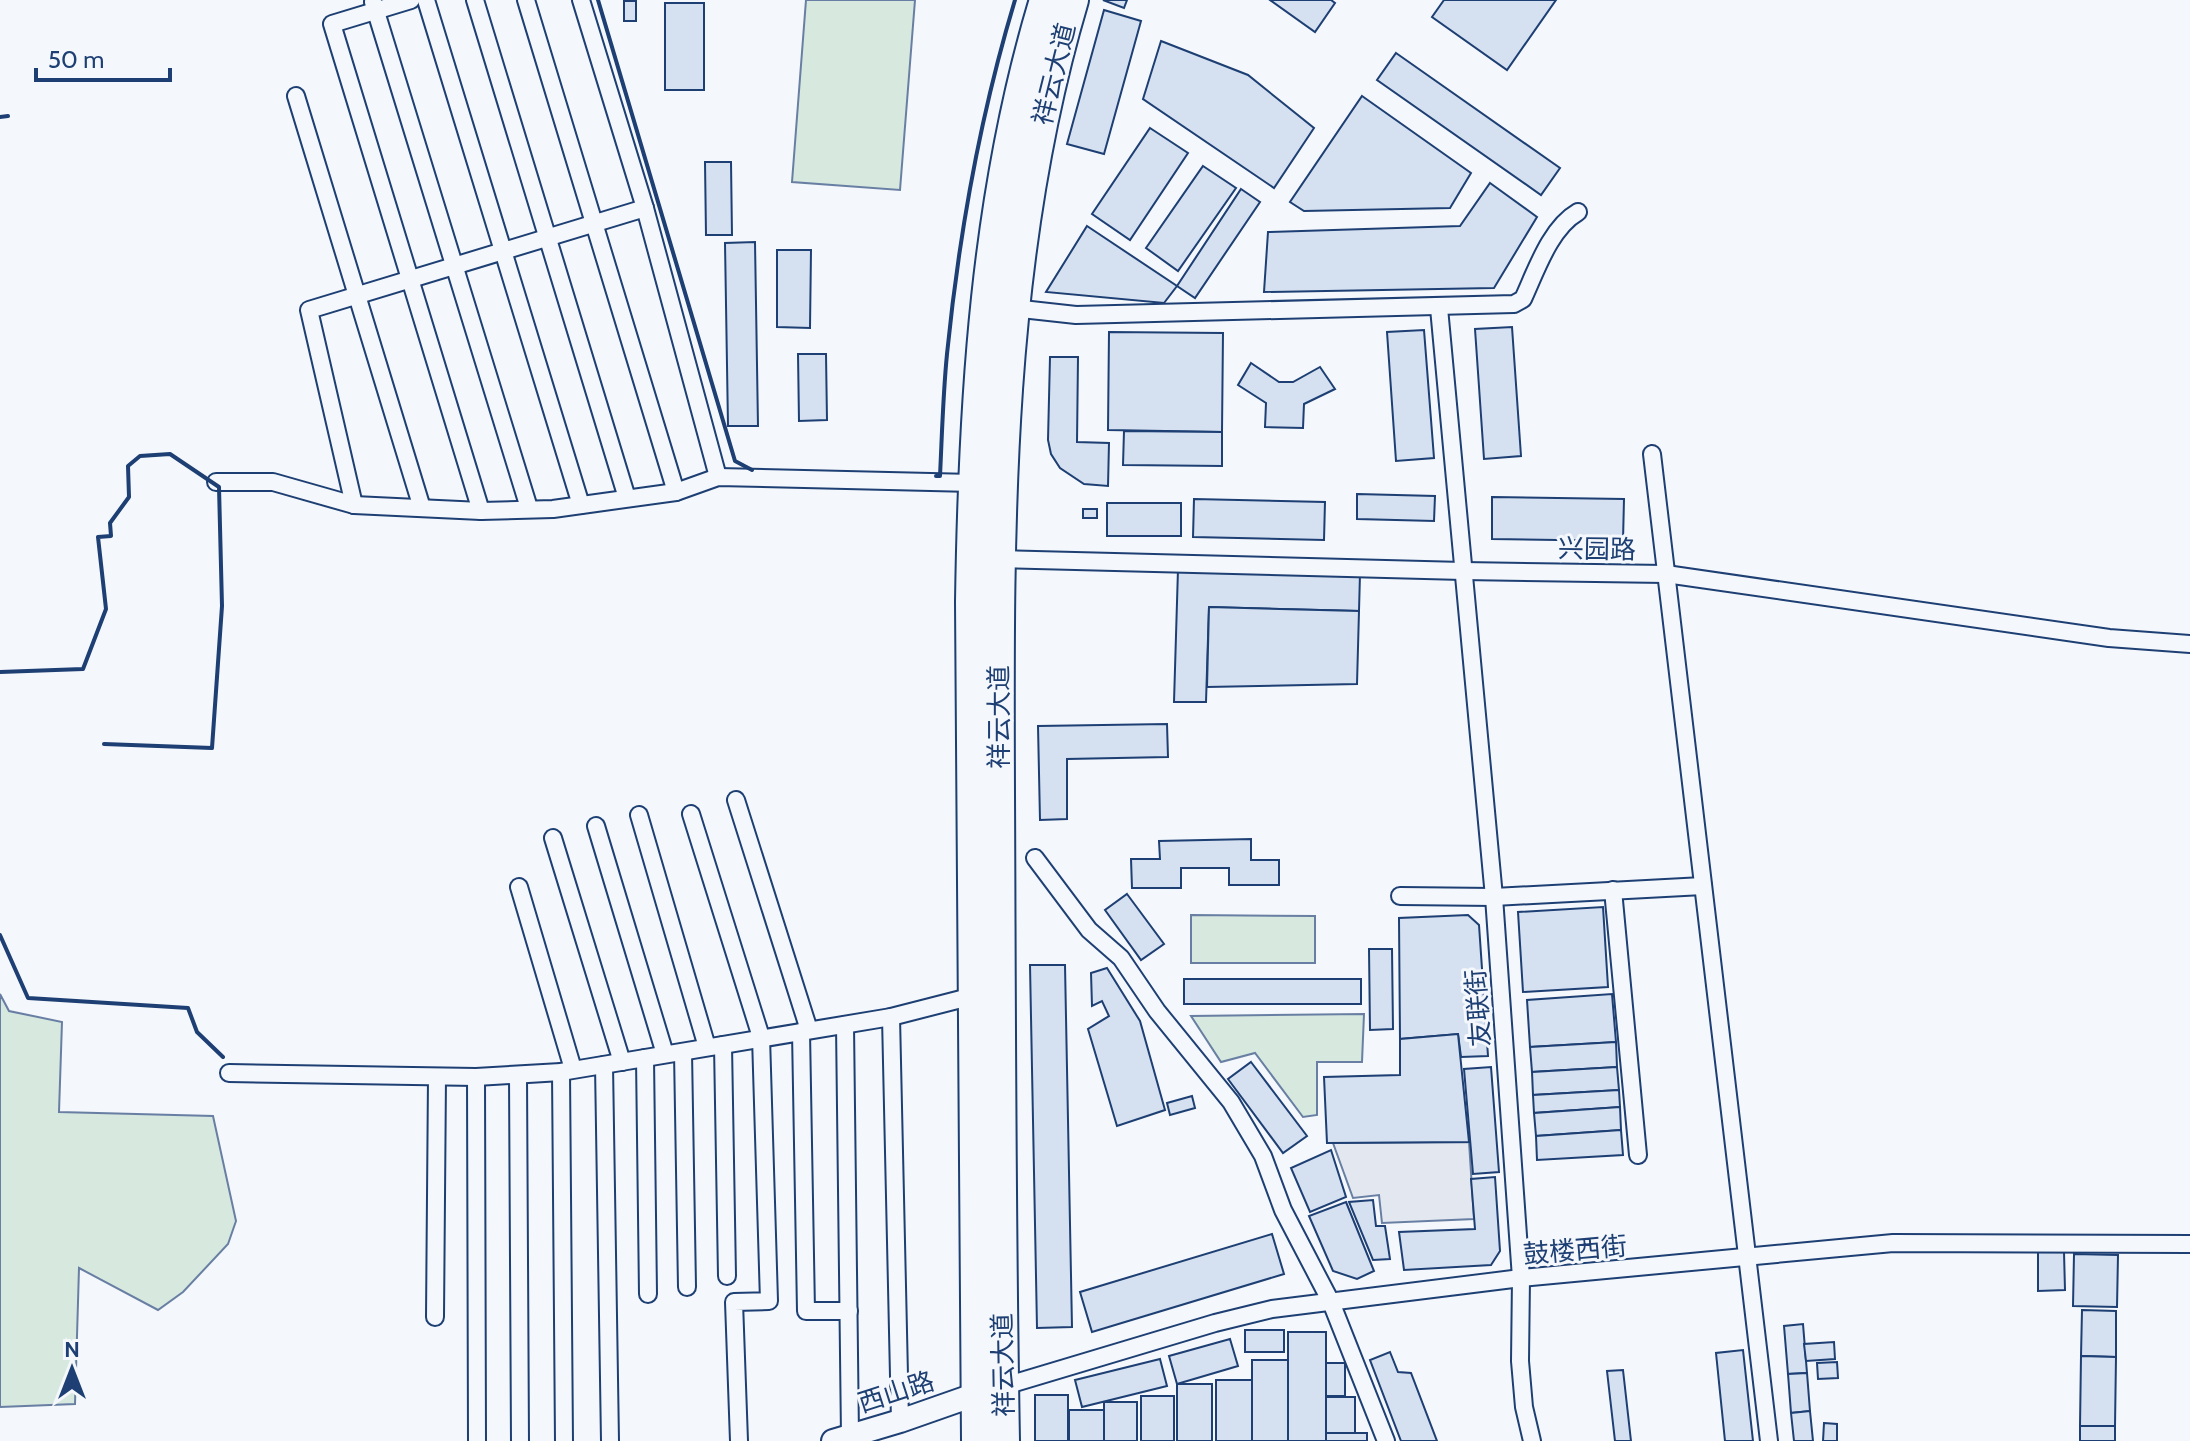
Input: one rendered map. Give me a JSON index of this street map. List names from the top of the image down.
{
  "streets": {
    "highway": ["祥云大道"],
    "street": [
      "兴园路",
      "友联街",
      "鼓楼西街",
      "西山路"
    ]
  },
  "crossings": [
    ["祥云大道", "兴园路"],
    ["祥云大道", "鼓楼西街"],
    ["祥云大道", "西山路"],
    ["兴园路", "友联街"],
    ["友联街", "鼓楼西街"],
    ["鼓楼西街", "西山路"]
  ],
  "scale_bar": "50 m",
  "north": "top"
}
